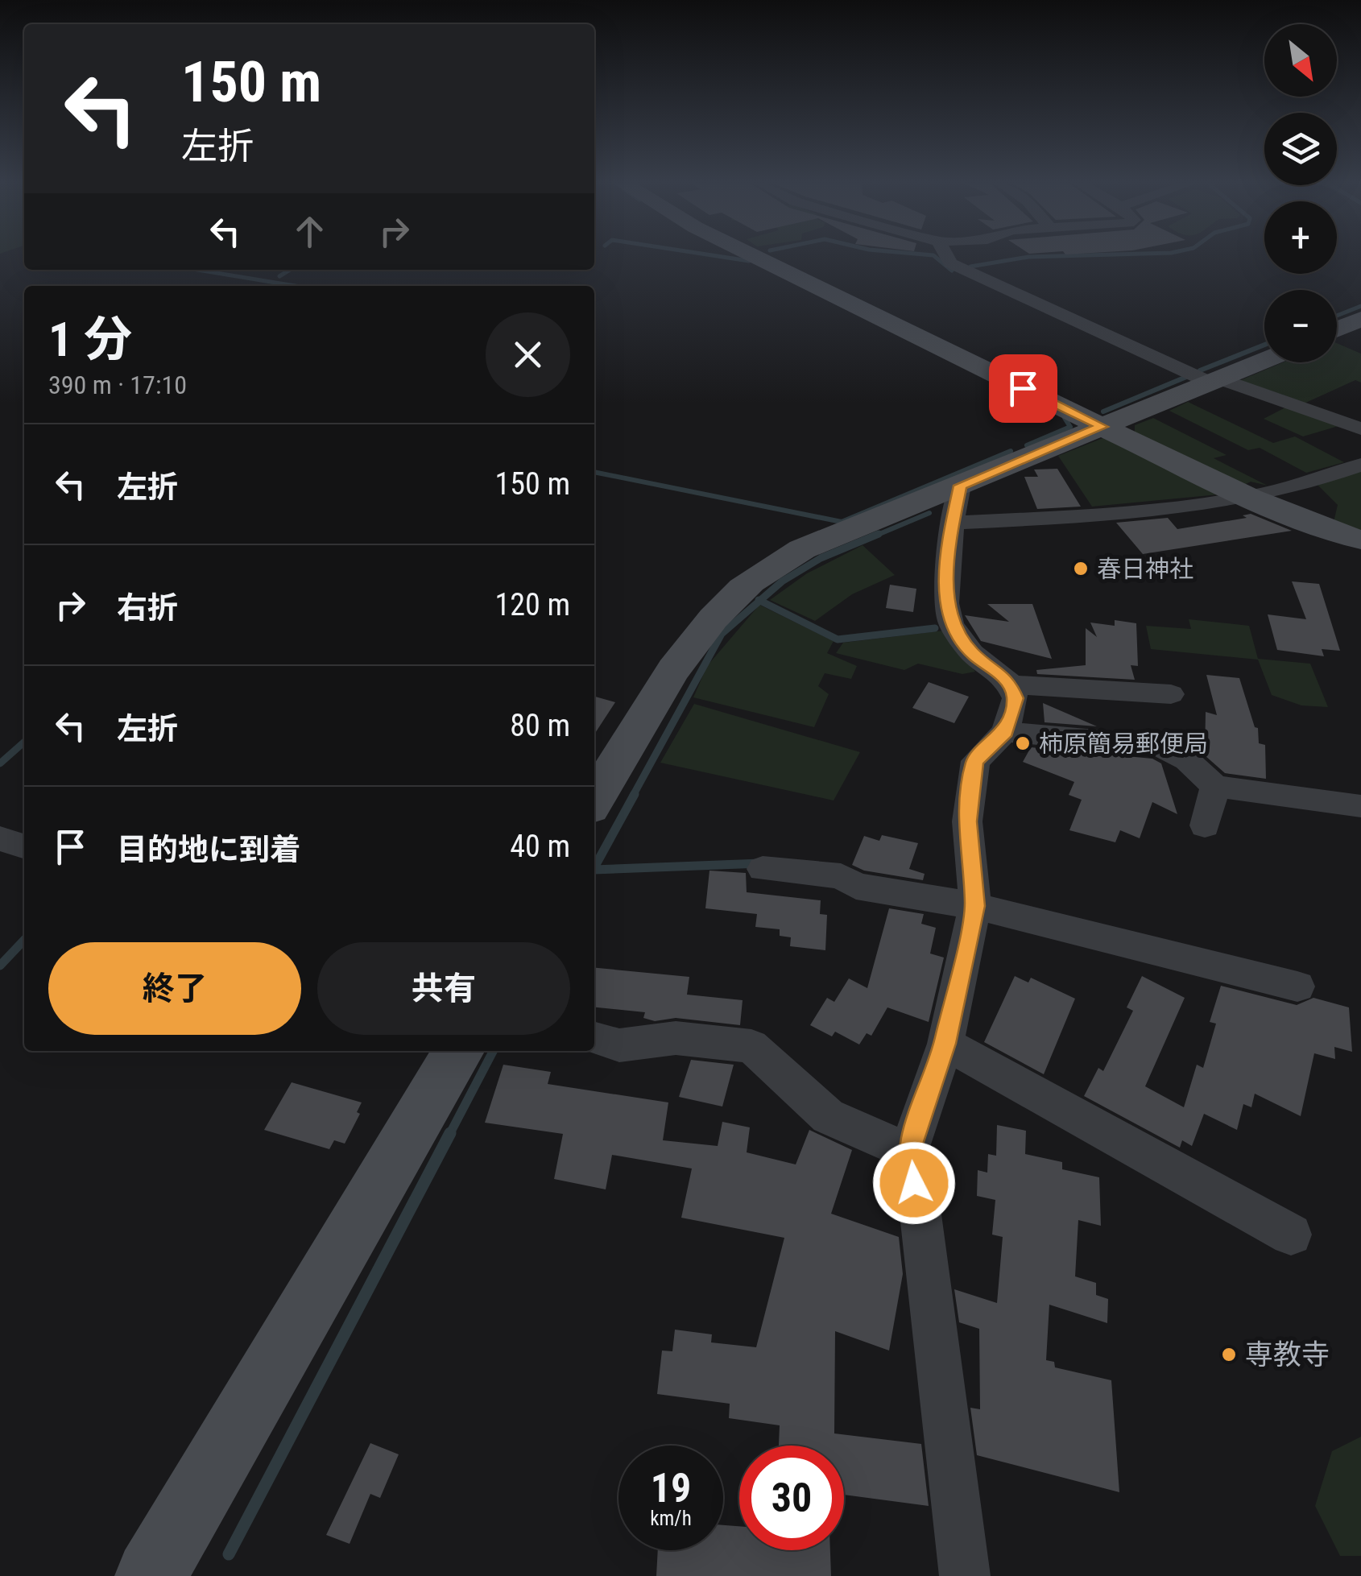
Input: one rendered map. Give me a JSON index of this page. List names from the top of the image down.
{
  "places": ["春日神社", "柿原簡易郵便局", "専教寺"],
  "north": "bottom right",
  "page": {
    "map_buttons": ["+", "−"],
    "turn": ["150 m", "左折"],
    "heading": ["1 分", "390 m · 17:10"],
    "list": [
      {
        "name": "左折",
        "value": "150 m"
      },
      {
        "name": "右折",
        "value": "120 m"
      },
      {
        "name": "左折",
        "value": "80 m"
      },
      {
        "name": "目的地に到着",
        "value": "40 m"
      }
    ],
    "buttons": ["終了", "共有"],
    "speed": "19 km/h",
    "limit": "30"
  }
}
